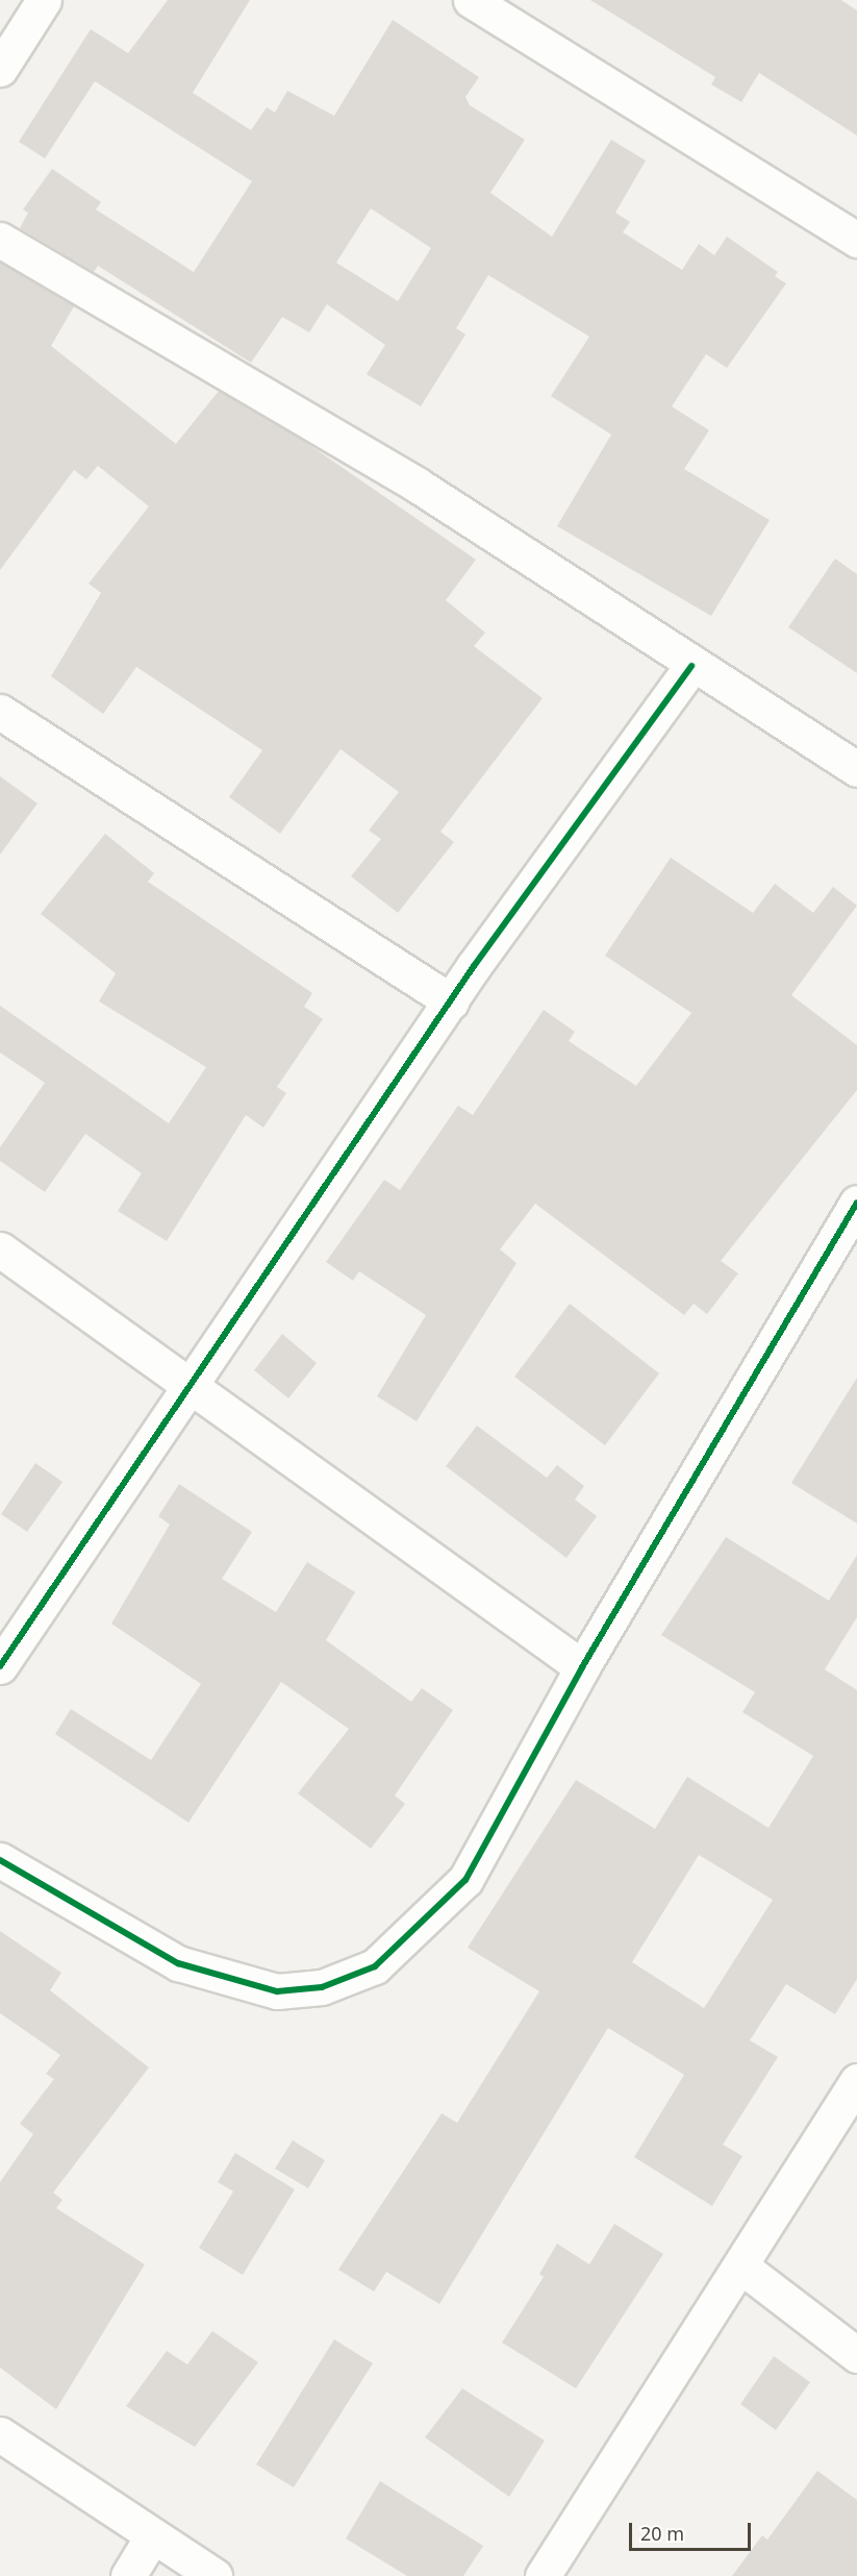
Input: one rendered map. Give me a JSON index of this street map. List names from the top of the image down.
{
  "scale_bar": "20 m"
}
